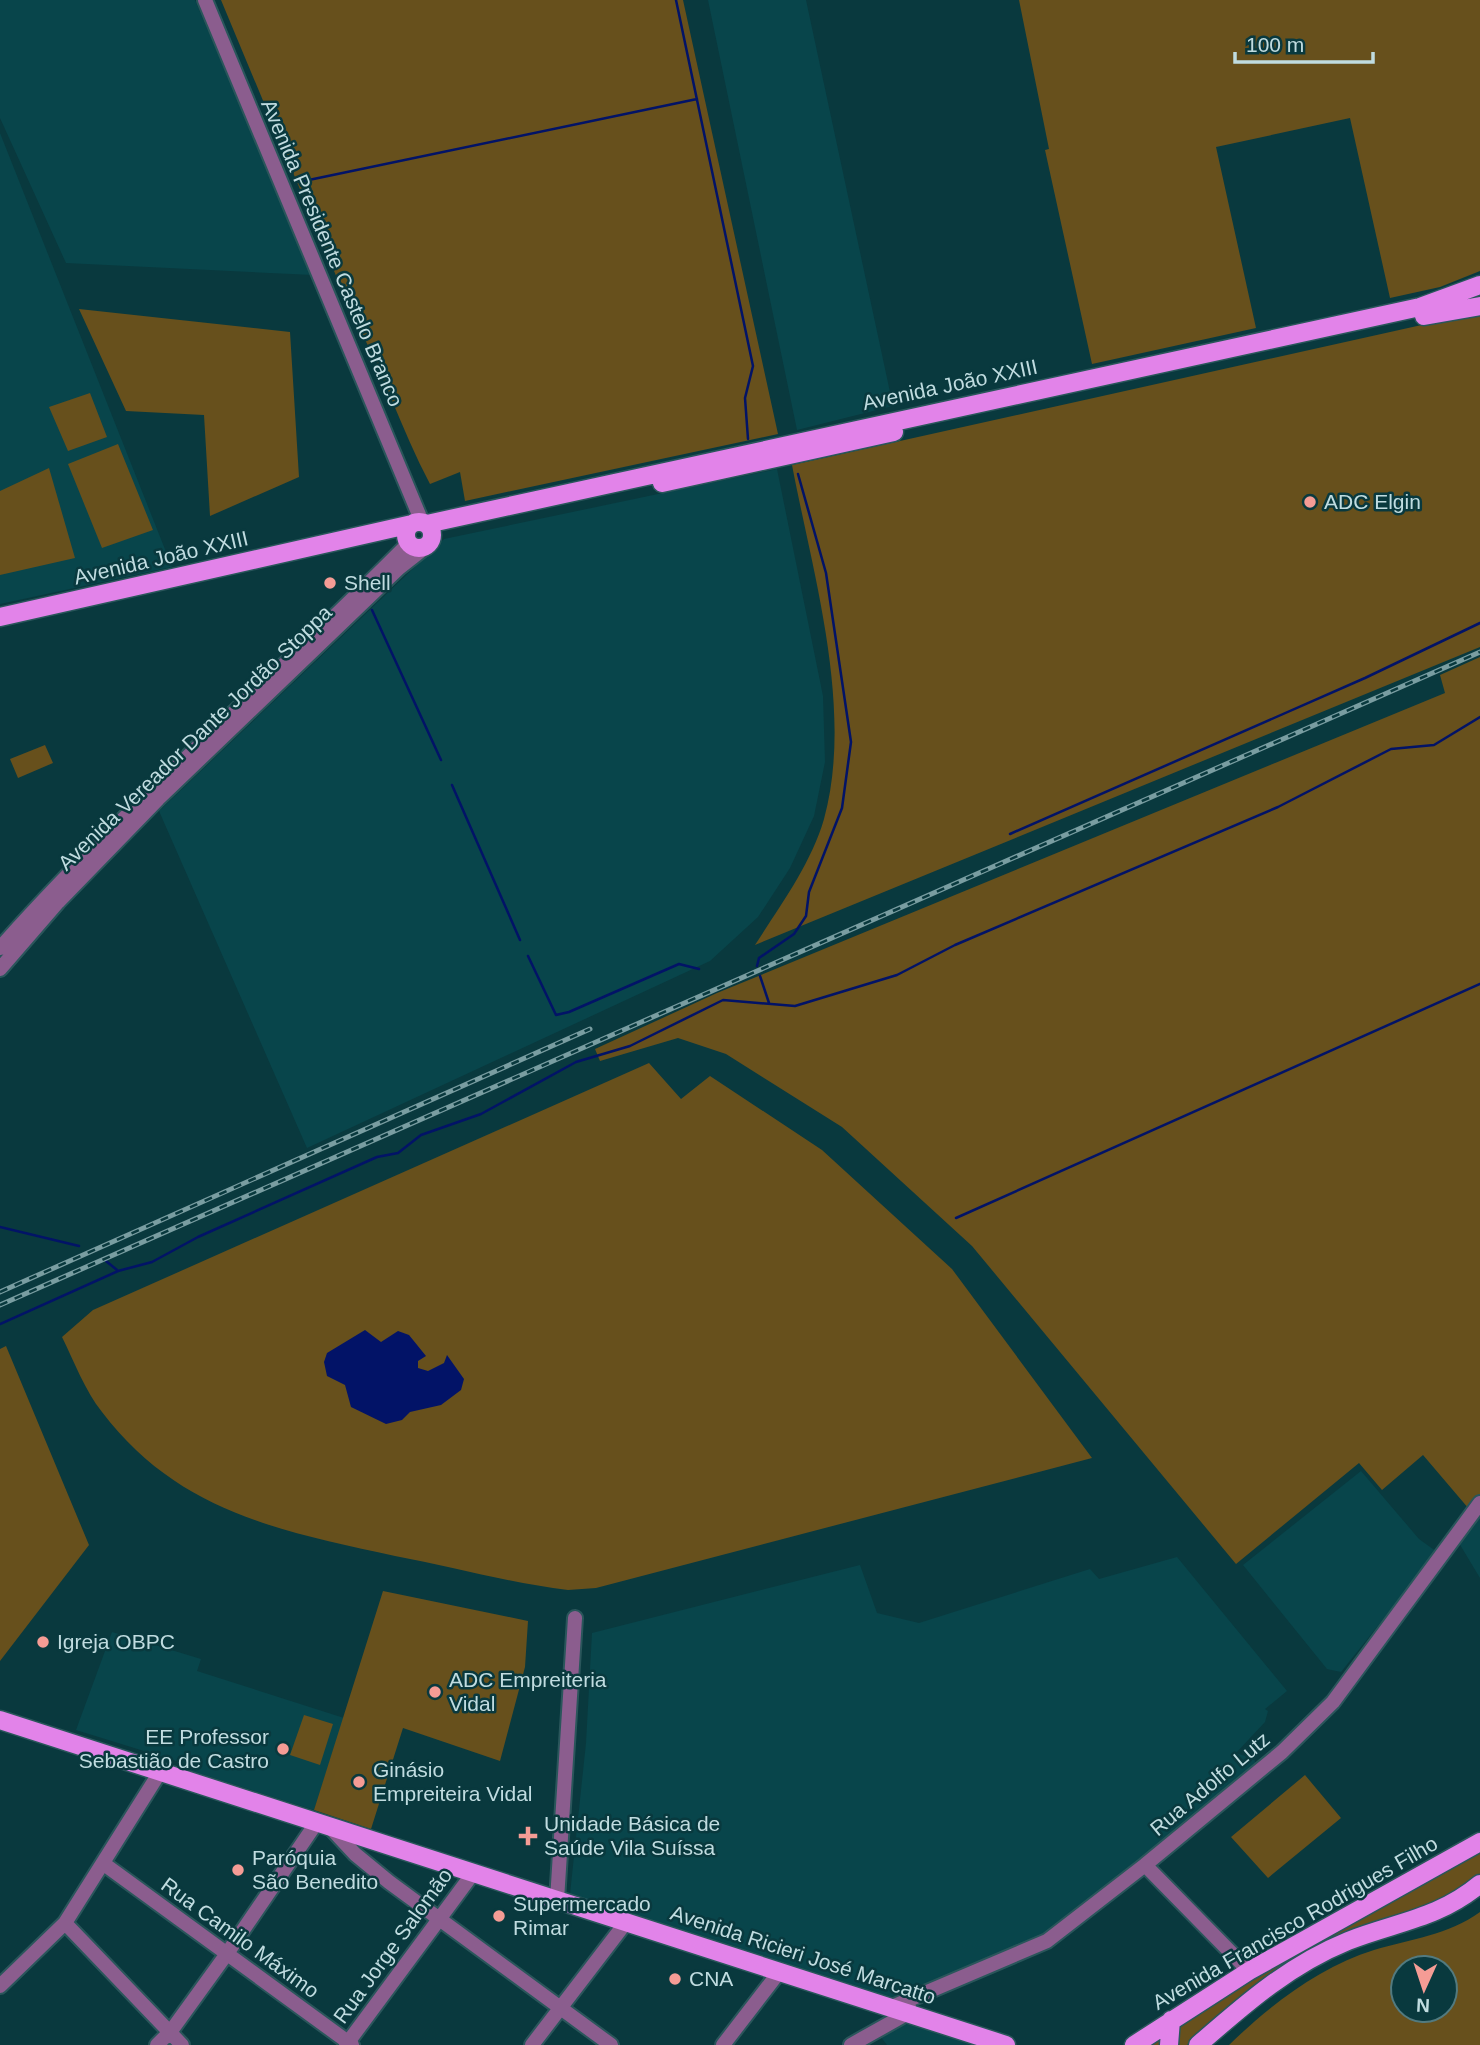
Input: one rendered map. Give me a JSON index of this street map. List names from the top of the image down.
{
  "streets": {
    "main road": ["Avenida João XXIII", "Avenida Francisco Rodrigues Filho", "Avenida Ricieri José Marcatto"],
    "street": [
      "Avenida Presidente Castelo Branco",
      "Avenida Vereador Dante Jordão Stoppa",
      "Rua Adolfo Lutz",
      "Rua Camilo Máximo",
      "Rua Jorge Salomão"
    ]
  },
  "crossings": [
    ["Avenida Presidente Castelo Branco", "Avenida João XXIII"],
    ["Avenida Presidente Castelo Branco", "Avenida Vereador Dante Jordão Stoppa"],
    ["Avenida João XXIII", "Avenida Vereador Dante Jordão Stoppa"],
    ["Rua Adolfo Lutz", "Avenida Ricieri José Marcatto"],
    ["Rua Camilo Máximo", "Rua Jorge Salomão"],
    ["Rua Jorge Salomão", "Avenida Ricieri José Marcatto"]
  ],
  "places": {
    "other": [
      "ADC Elgin",
      "Shell",
      "Igreja OBPC",
      "ADC Empreiteria Vidal",
      "EE Professor Sebastião de Castro",
      "Ginásio Empreiteira Vidal",
      "Paróquia São Benedito",
      "Supermercado Rimar",
      "CNA"
    ],
    "health": ["Unidade Básica de Saúde Vila Suíssa"]
  },
  "scale_bar": "100 m",
  "north": "bottom"
}
